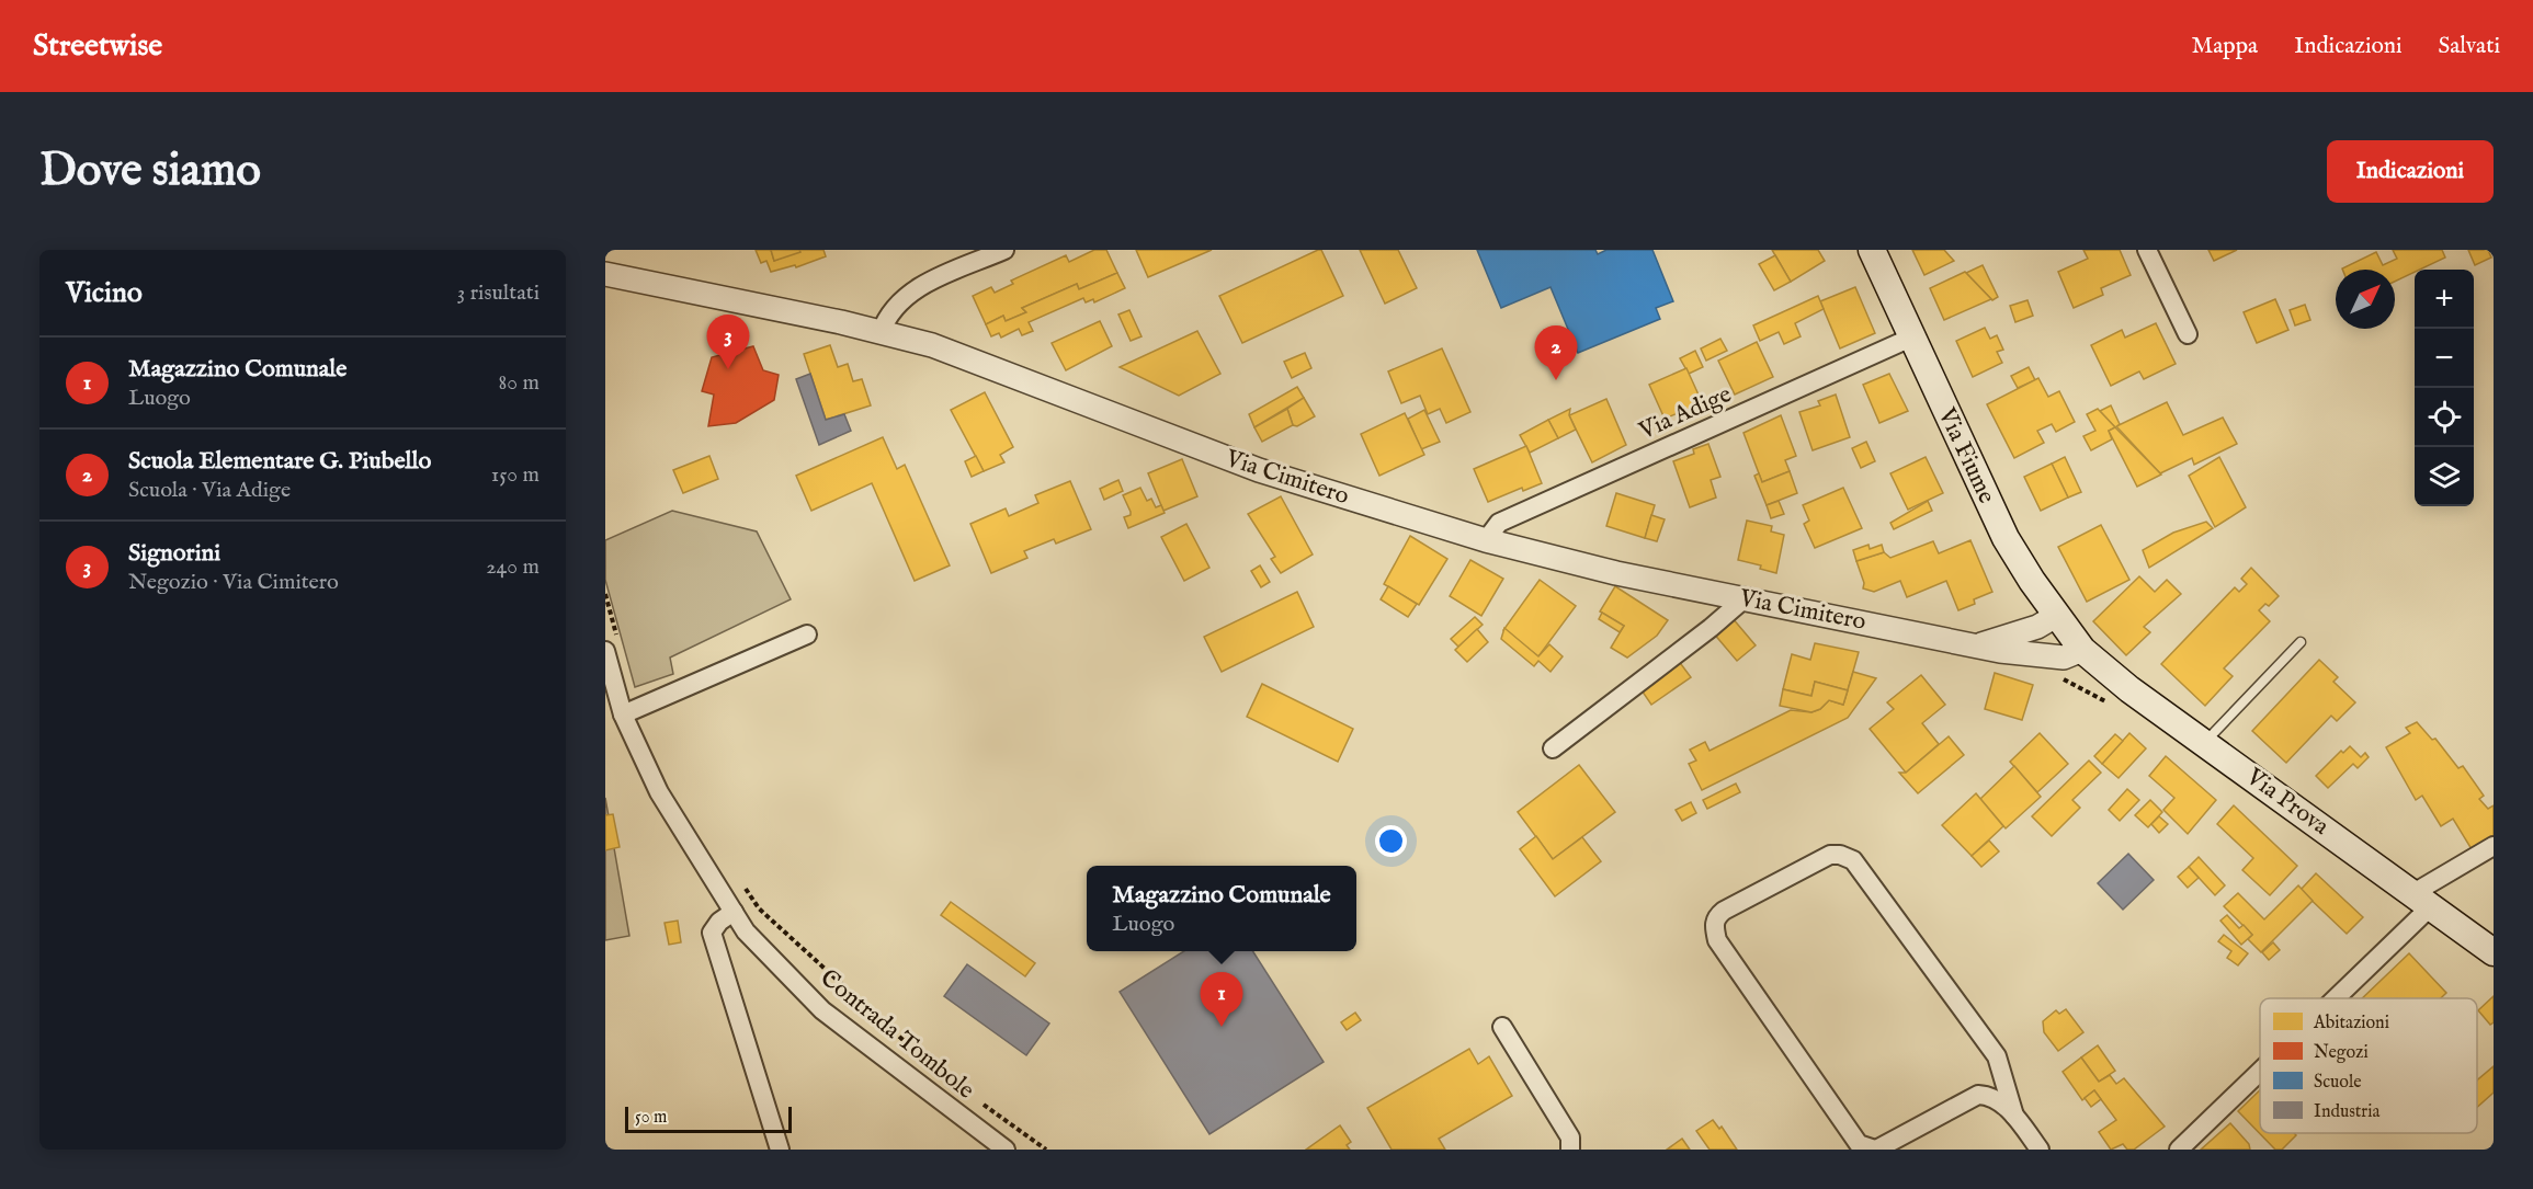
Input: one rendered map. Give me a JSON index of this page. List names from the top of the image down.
{
  "streets": {
    "main road": ["Via Fiume", "Via Prova"],
    "street": ["Via Adige", "Via Cimitero", "Contrada Tombole"]
  },
  "crossings": [
    ["Via Adige", "Via Fiume"],
    ["Via Adige", "Via Cimitero"],
    ["Via Fiume", "Via Cimitero"],
    ["Via Fiume", "Via Prova"],
    ["Via Cimitero", "Via Prova"]
  ],
  "legend": [
    "Abitazioni",
    "Negozi",
    "Scuole",
    "Industria"
  ],
  "scale_bar": "50 m",
  "north": "top right",
  "page": {
    "header": "Streetwise",
    "nav": ["Mappa", "Indicazioni", "Salvati"],
    "buttons": "Indicazioni",
    "title": "Dove siamo",
    "heading": ["Vicino", "3 risultati"],
    "map_buttons": ["+", "−"],
    "pins": ["3", "2", "1"],
    "list": [
      {
        "mark": "1",
        "name": "Magazzino Comunale",
        "note": "Luogo",
        "value": "80 m"
      },
      {
        "mark": "2",
        "name": "Scuola Elementare G. Piubello",
        "note": "Scuola · Via Adige",
        "value": "150 m"
      },
      {
        "mark": "3",
        "name": "Signorini",
        "note": "Negozio · Via Cimitero",
        "value": "240 m"
      }
    ],
    "popup": ["Magazzino Comunale", "Luogo"],
    "scale": "50 m"
  }
}
